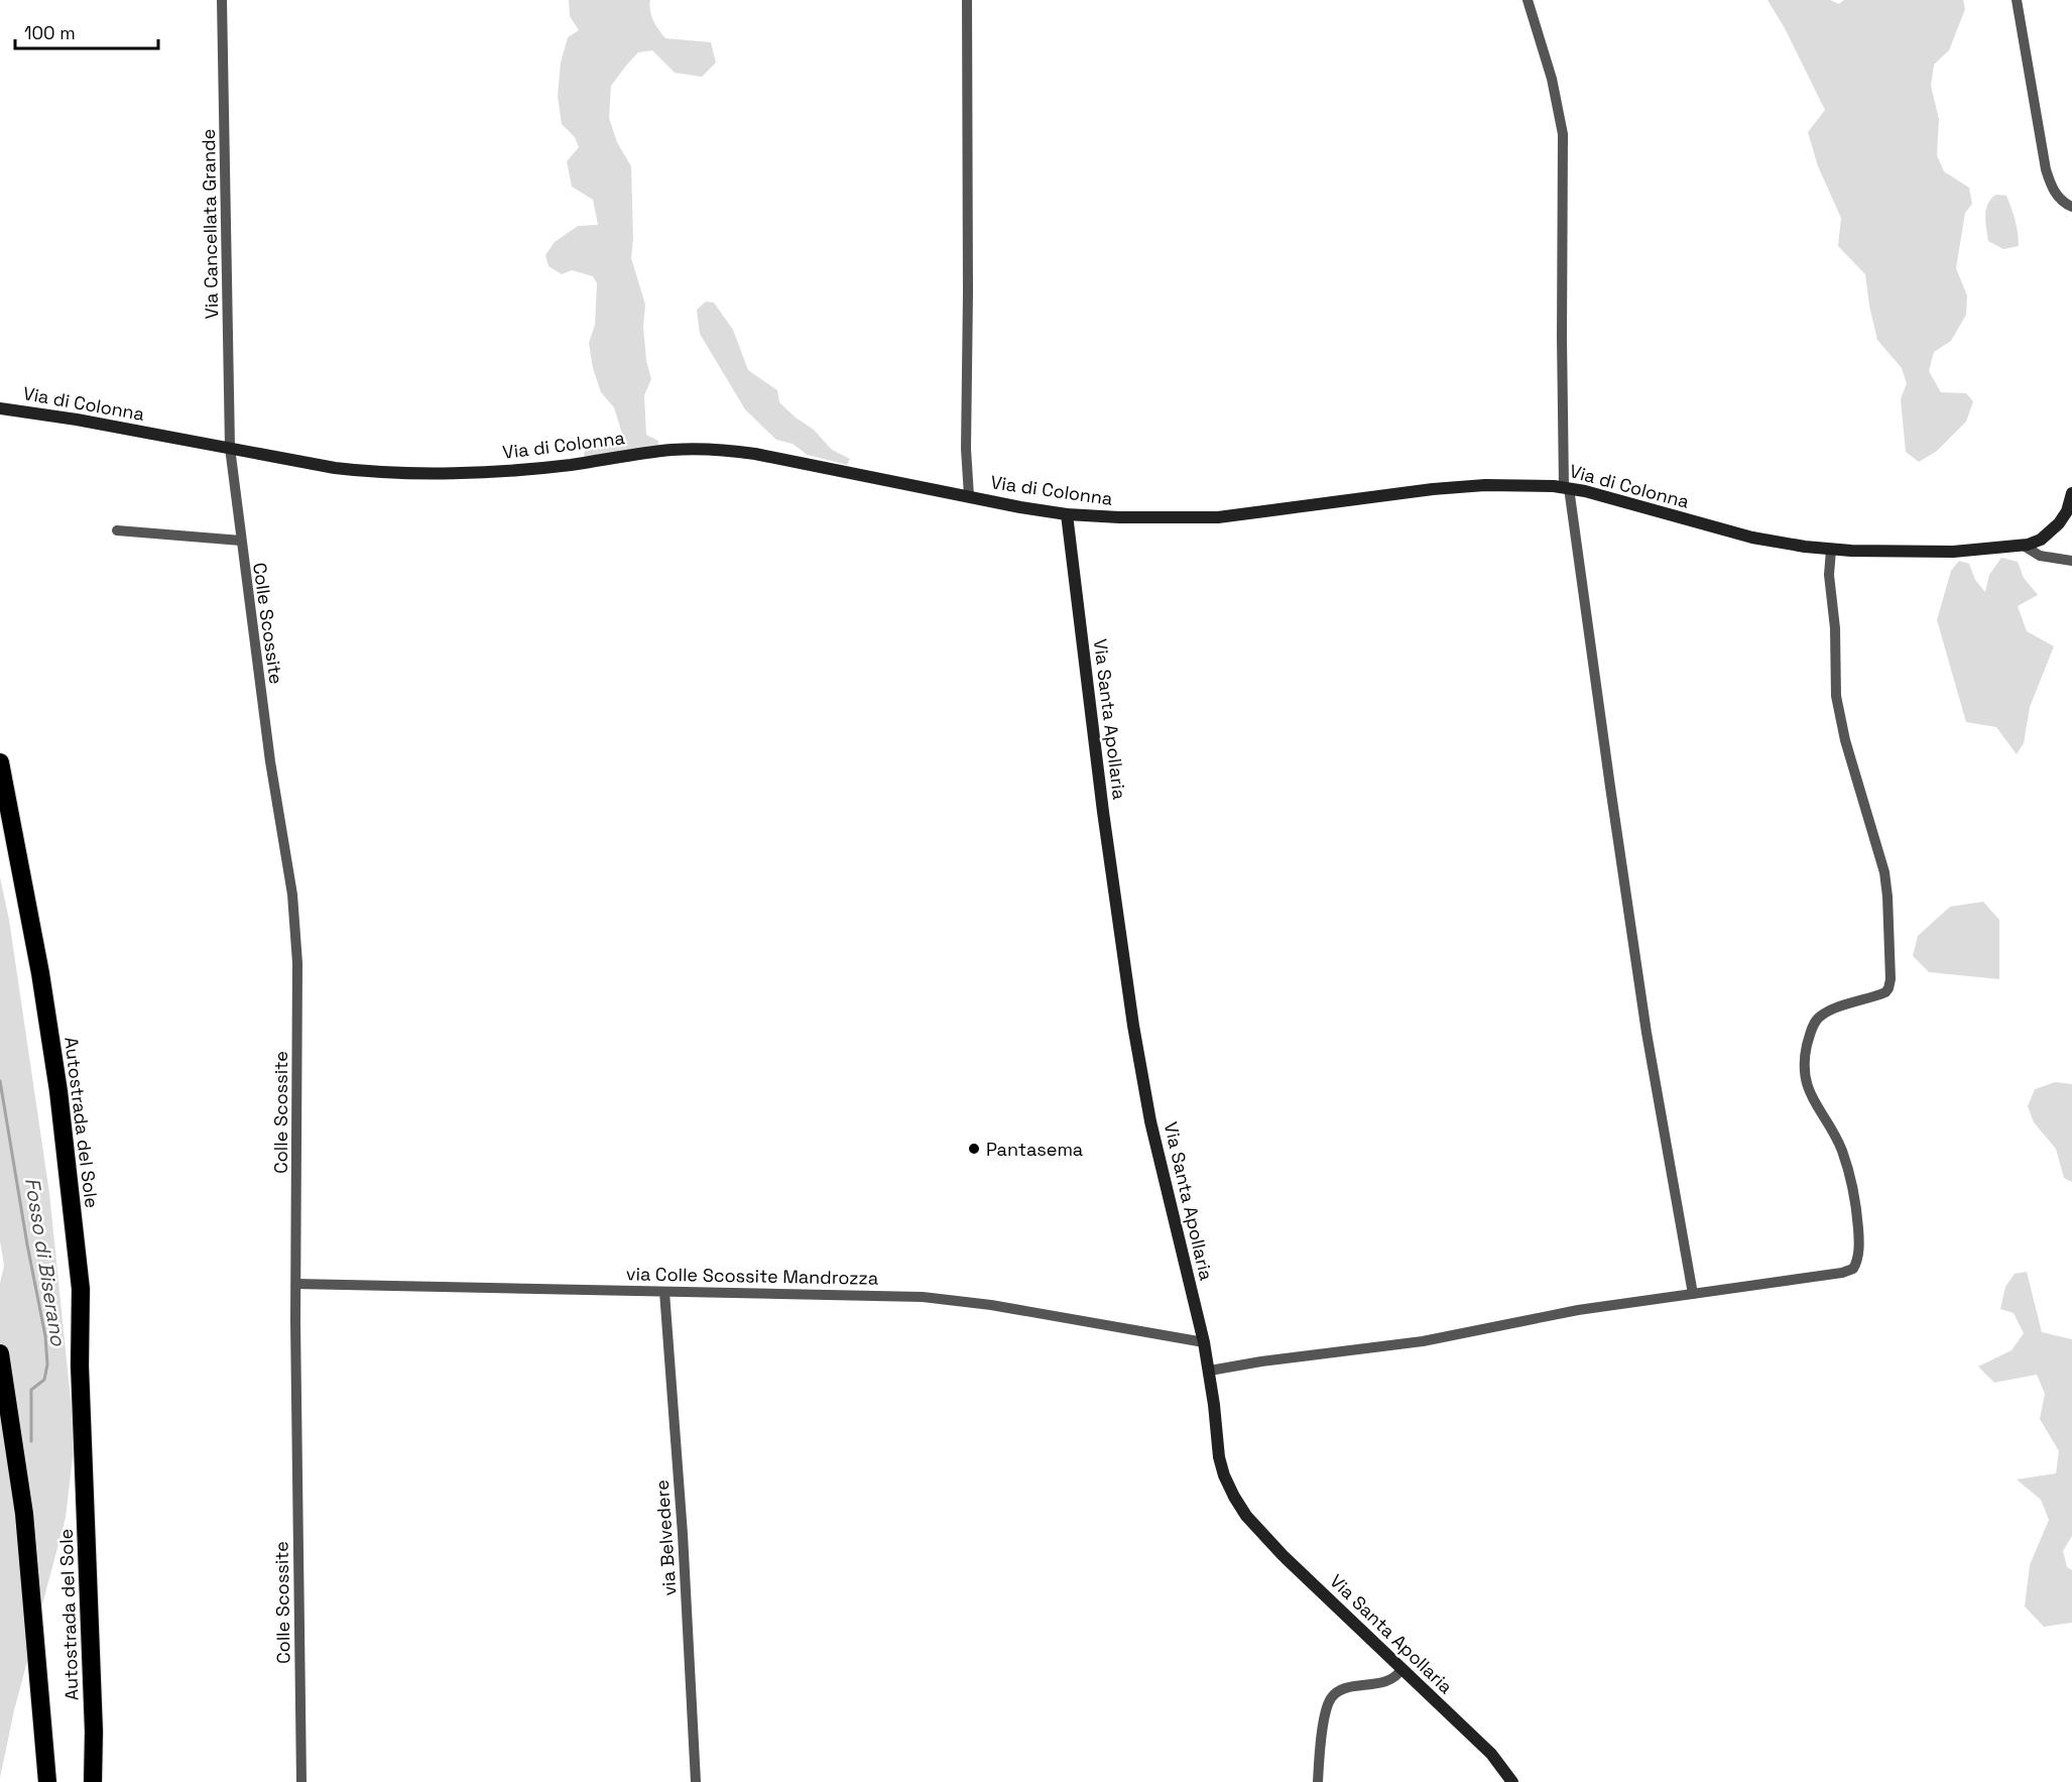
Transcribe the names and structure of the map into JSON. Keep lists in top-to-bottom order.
{
  "streets": {
    "highway": ["Autostrada del Sole"],
    "street": [
      "Via Cancellata Grande",
      "Via di Colonna",
      "Colle Scossite",
      "Via Santa Apollaria",
      "via Colle Scossite Mandrozza",
      "via Belvedere"
    ]
  },
  "crossings": [
    ["Via Cancellata Grande", "Via di Colonna"],
    ["Via Cancellata Grande", "Colle Scossite"],
    ["Via di Colonna", "Colle Scossite"],
    ["Via di Colonna", "Via Santa Apollaria"],
    ["Colle Scossite", "via Colle Scossite Mandrozza"],
    ["Via Santa Apollaria", "via Colle Scossite Mandrozza"],
    ["via Colle Scossite Mandrozza", "via Belvedere"]
  ],
  "water": ["Fosso di Biserano"],
  "places": ["Pantasema"],
  "scale_bar": "100 m"
}
